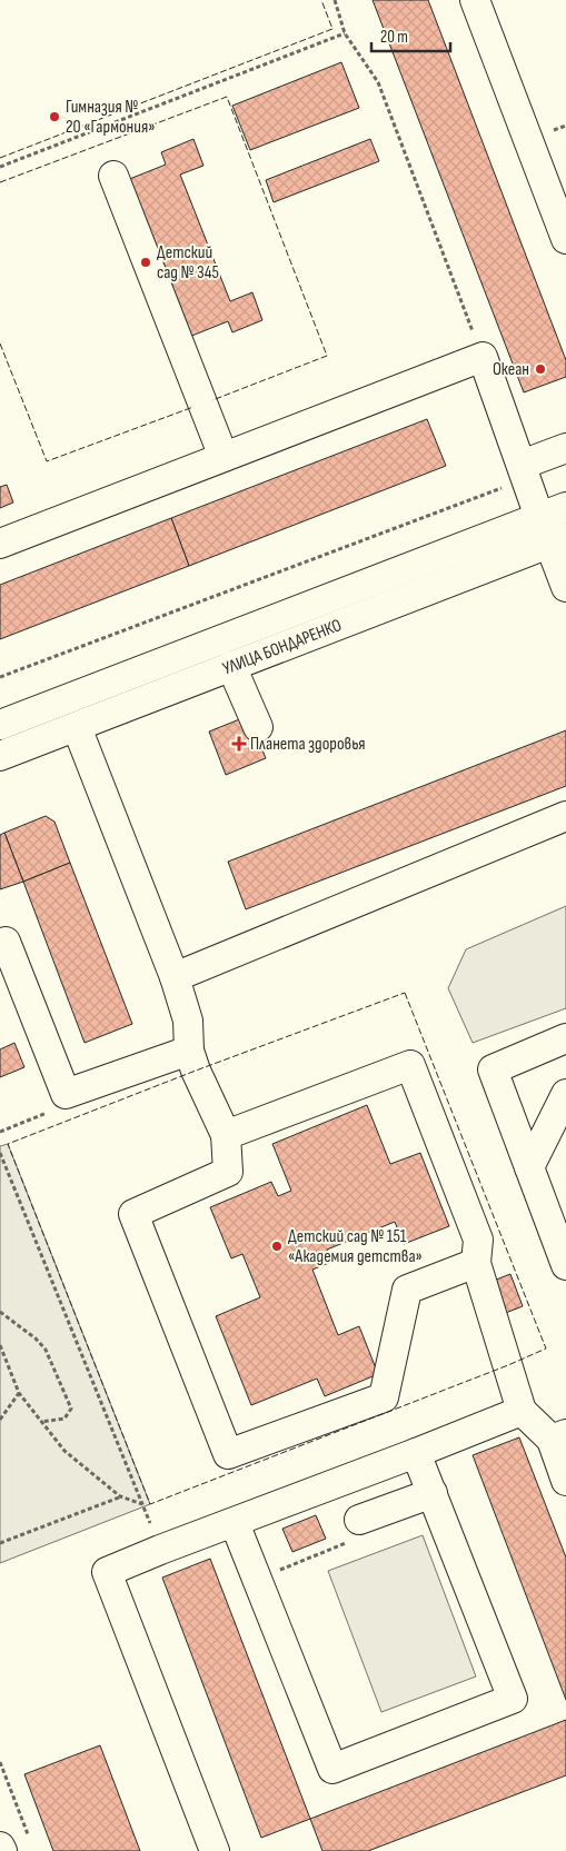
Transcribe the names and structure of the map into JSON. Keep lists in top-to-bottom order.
{
  "streets": {
    "street": ["УЛИЦА БОНДАРЕНКО"]
  },
  "places": {
    "other": [
      "Гимназия № 20 «Гармония»",
      "Детский сад № 345",
      "Океан",
      "Детский сад № 151 «Академия детства»"
    ],
    "health": ["Планета здоровья"]
  },
  "scale_bar": "20 m"
}
